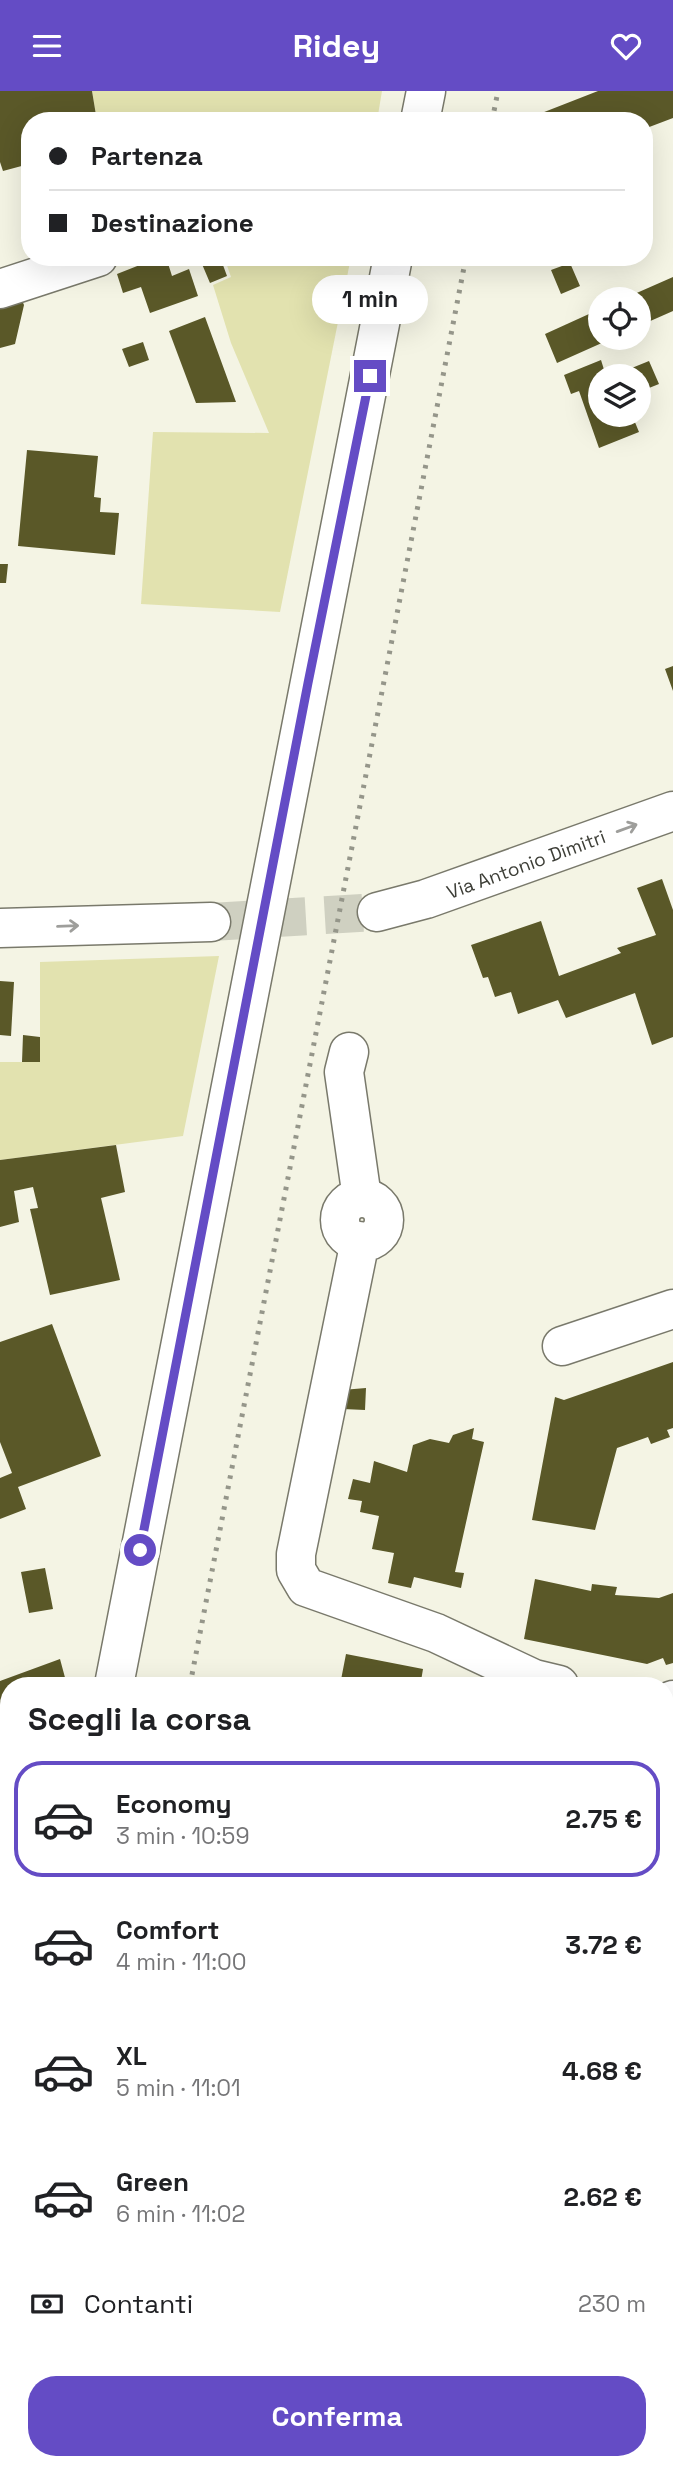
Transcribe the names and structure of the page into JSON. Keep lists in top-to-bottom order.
{
  "streets": {
    "main road": ["Via Antonio Dimitri"]
  },
  "one_way": ["Via Antonio Dimitri"],
  "page": {
    "header": "Ridey",
    "banner": ["Partenza", "Destinazione"],
    "bubble": "1 min",
    "heading": "Scegli la corsa",
    "list": [
      {
        "name": "Economy",
        "note": "3 min · 10:59",
        "value": "2.75 €"
      },
      {
        "name": "Comfort",
        "note": "4 min · 11:00",
        "value": "3.72 €"
      },
      {
        "name": "XL",
        "note": "5 min · 11:01",
        "value": "4.68 €"
      },
      {
        "name": "Green",
        "note": "6 min · 11:02",
        "value": "2.62 €"
      }
    ],
    "pay": ["Contanti", "230 m"],
    "buttons": "Conferma"
  }
}
